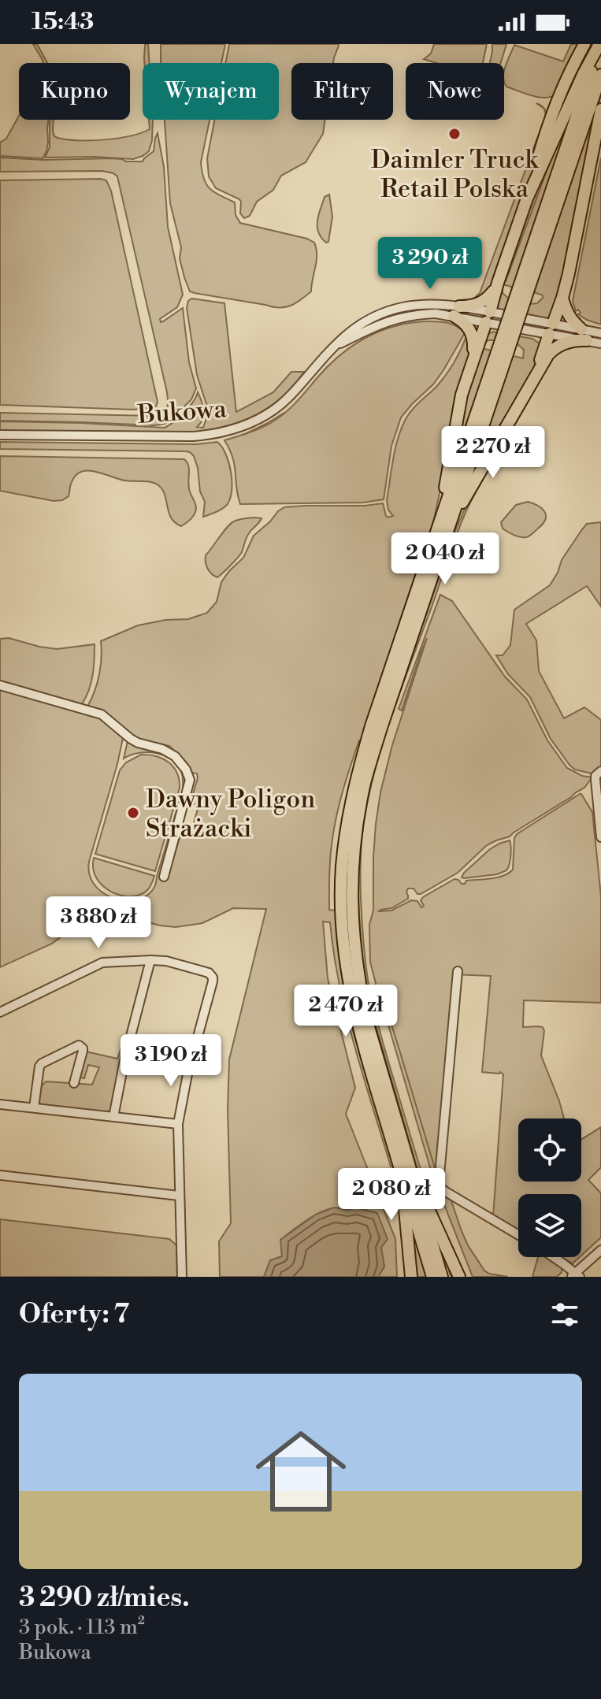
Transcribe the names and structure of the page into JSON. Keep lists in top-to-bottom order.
{
  "streets": {
    "street": ["Bukowa"]
  },
  "places": ["Daimler Truck Retail Polska", "Dawny Poligon Strażacki"],
  "page": {
    "status": "15:43",
    "chip": [
      "Kupno",
      "Wynajem",
      "Filtry",
      "Nowe"
    ],
    "price": [
      "3 290 zł",
      "2 270 zł",
      "2 040 zł",
      "3 880 zł",
      "2 470 zł",
      "3 190 zł",
      "2 080 zł"
    ],
    "heading": "Oferty: 7",
    "list": [
      {
        "name": "3 290 zł/mies.",
        "note": "3 pok. · 113 m² · Bukowa"
      }
    ]
  }
}
